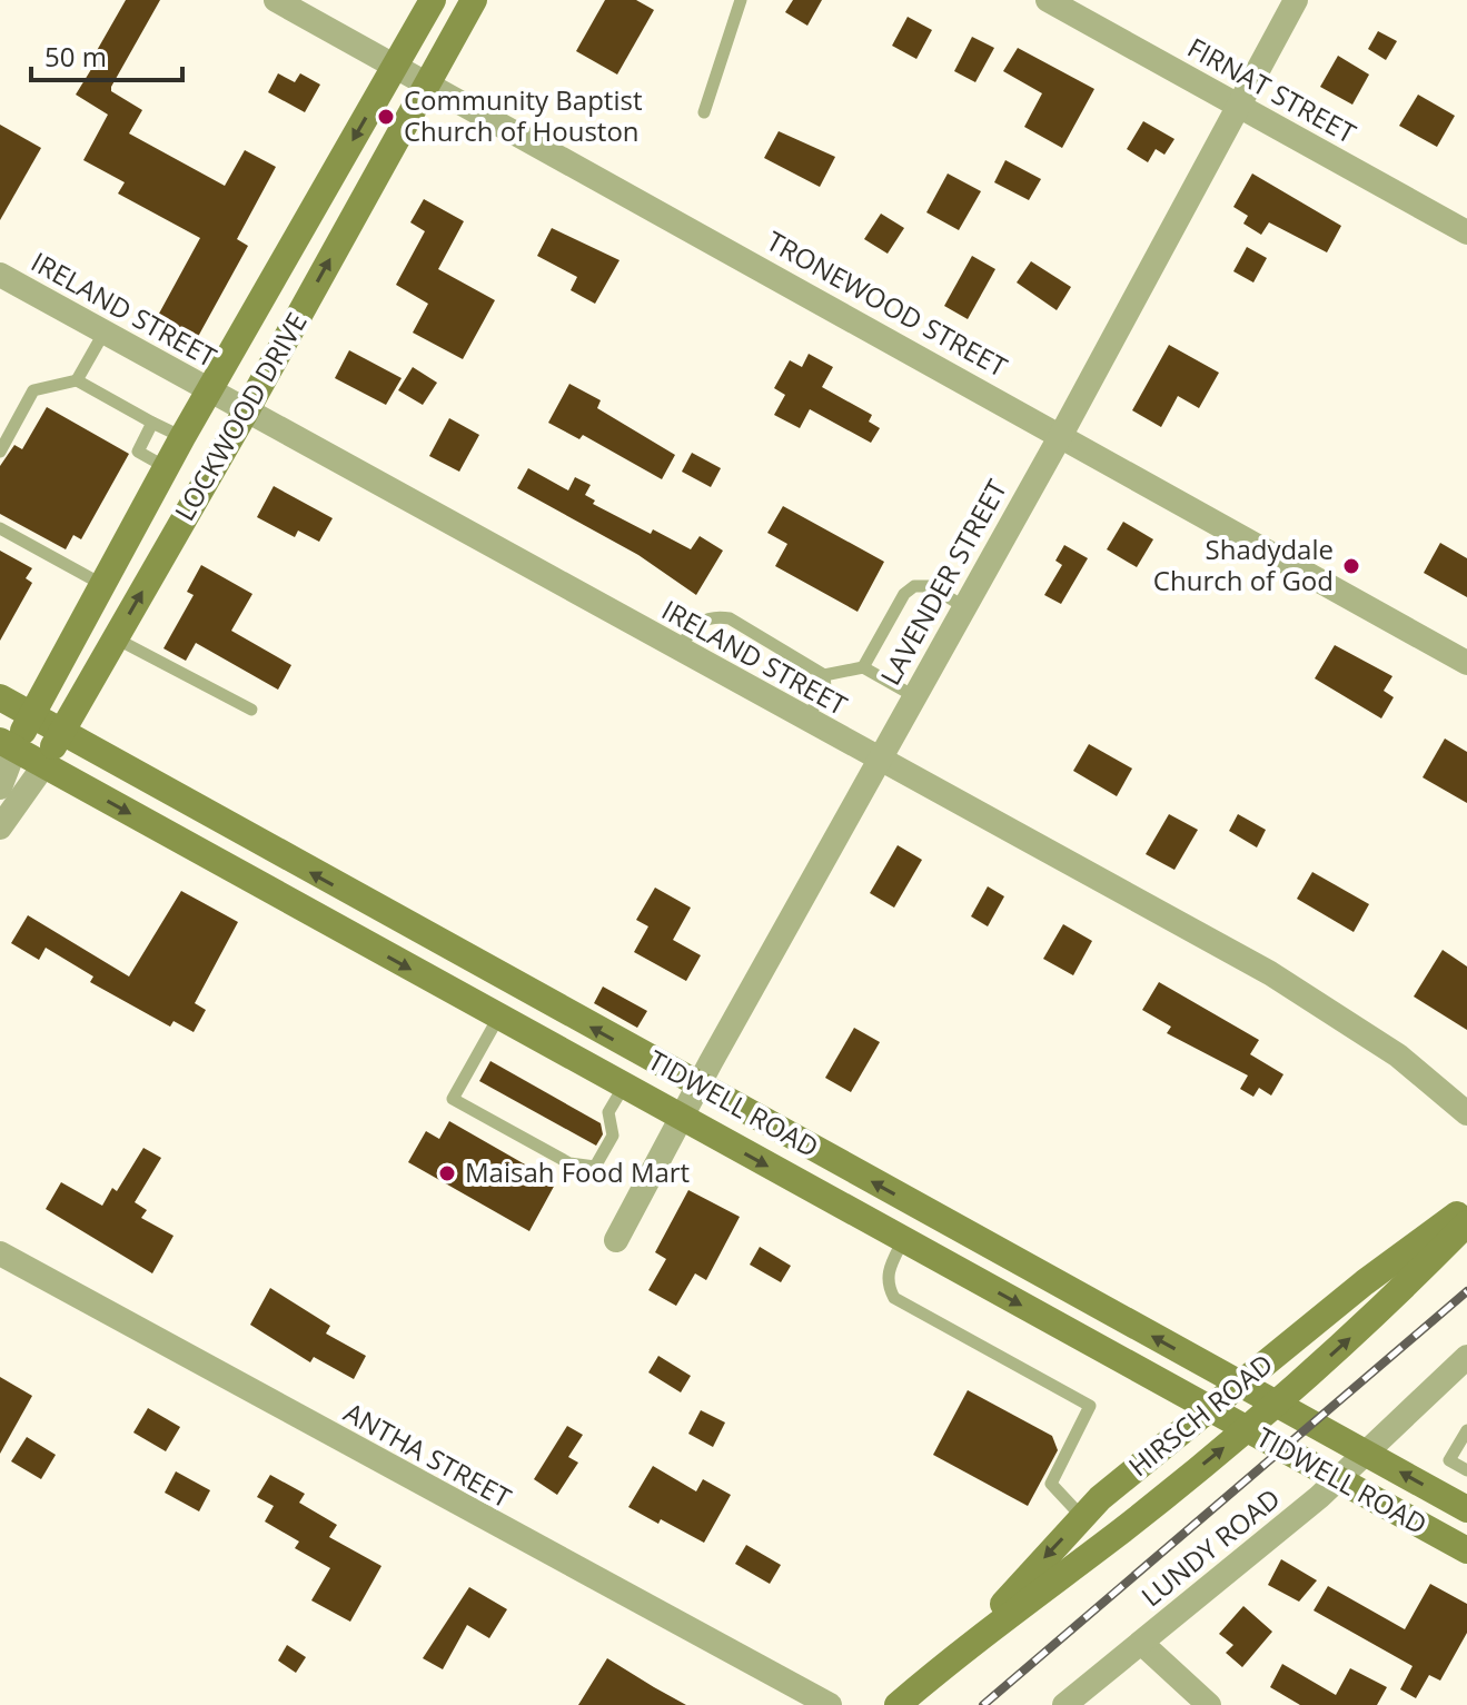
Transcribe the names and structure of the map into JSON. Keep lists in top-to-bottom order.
{
  "streets": {
    "main road": ["LOCKWOOD DRIVE", "TIDWELL ROAD", "HIRSCH ROAD"],
    "street": [
      "FIRNAT STREET",
      "TRONEWOOD STREET",
      "IRELAND STREET",
      "LAVENDER STREET",
      "ANTHA STREET",
      "LUNDY ROAD"
    ]
  },
  "crossings": [
    ["FIRNAT STREET", "LAVENDER STREET"],
    ["TRONEWOOD STREET", "LOCKWOOD DRIVE"],
    ["TRONEWOOD STREET", "LAVENDER STREET"],
    ["IRELAND STREET", "LOCKWOOD DRIVE"],
    ["IRELAND STREET", "LAVENDER STREET"],
    ["LOCKWOOD DRIVE", "TIDWELL ROAD"],
    ["LAVENDER STREET", "TIDWELL ROAD"],
    ["TIDWELL ROAD", "HIRSCH ROAD"],
    ["TIDWELL ROAD", "LUNDY ROAD"]
  ],
  "places": ["Community Baptist Church of Houston", "Shadydale Church of God", "Maisah Food Mart"],
  "scale_bar": "50 m"
}
